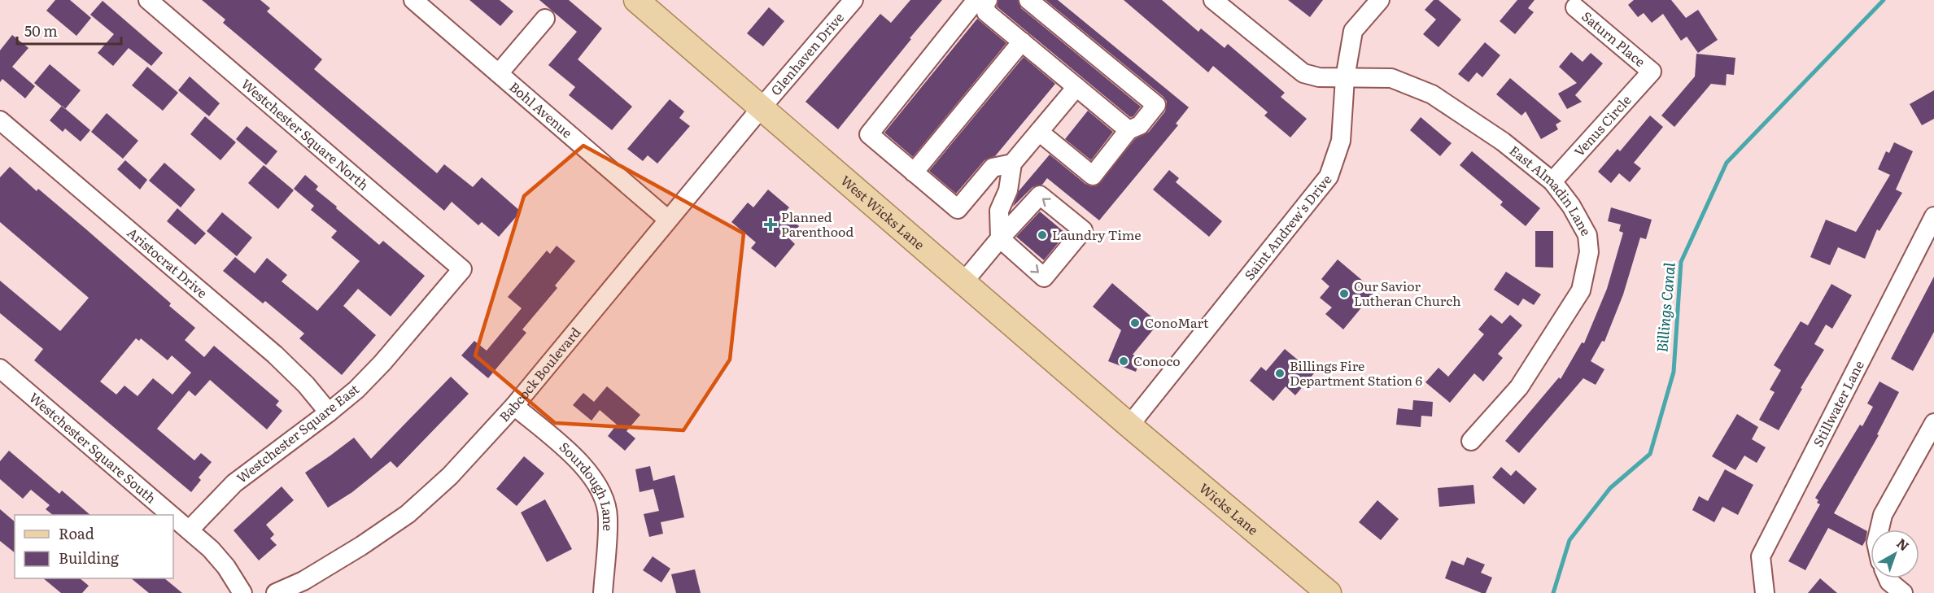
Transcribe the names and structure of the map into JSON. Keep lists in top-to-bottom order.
{
  "streets": {
    "main road": ["West Wicks Lane", "Wicks Lane"],
    "street": [
      "Saturn Place",
      "Glenhaven Drive",
      "Bohl Avenue",
      "Venus Circle",
      "Westchester Square North",
      "East Almadin Lane",
      "Saint Andrew's Drive",
      "Aristocrat Drive",
      "Babcock Boulevard",
      "Stillwater Lane",
      "Westchester Square East",
      "Westchester Square South",
      "Sourdough Lane"
    ]
  },
  "crossings": [
    ["Saturn Place", "Venus Circle"],
    ["Glenhaven Drive", "West Wicks Lane"],
    ["Glenhaven Drive", "Babcock Boulevard"],
    ["Bohl Avenue", "Babcock Boulevard"],
    ["Venus Circle", "East Almadin Lane"],
    ["Westchester Square North", "Westchester Square East"],
    ["East Almadin Lane", "Saint Andrew's Drive"],
    ["West Wicks Lane", "Saint Andrew's Drive"],
    ["West Wicks Lane", "Babcock Boulevard"],
    ["West Wicks Lane", "Wicks Lane"],
    ["Saint Andrew's Drive", "Wicks Lane"],
    ["Aristocrat Drive", "Westchester Square East"],
    ["Babcock Boulevard", "Sourdough Lane"],
    ["Westchester Square East", "Westchester Square South"]
  ],
  "water": ["Billings Canal"],
  "places": {
    "health": ["Planned Parenthood"],
    "other": [
      "Laundry Time",
      "Our Savior Lutheran Church",
      "ConoMart",
      "Conoco",
      "Billings Fire Department Station 6"
    ]
  },
  "legend": ["Road", "Building"],
  "scale_bar": "50 m",
  "north": "top right"
}
